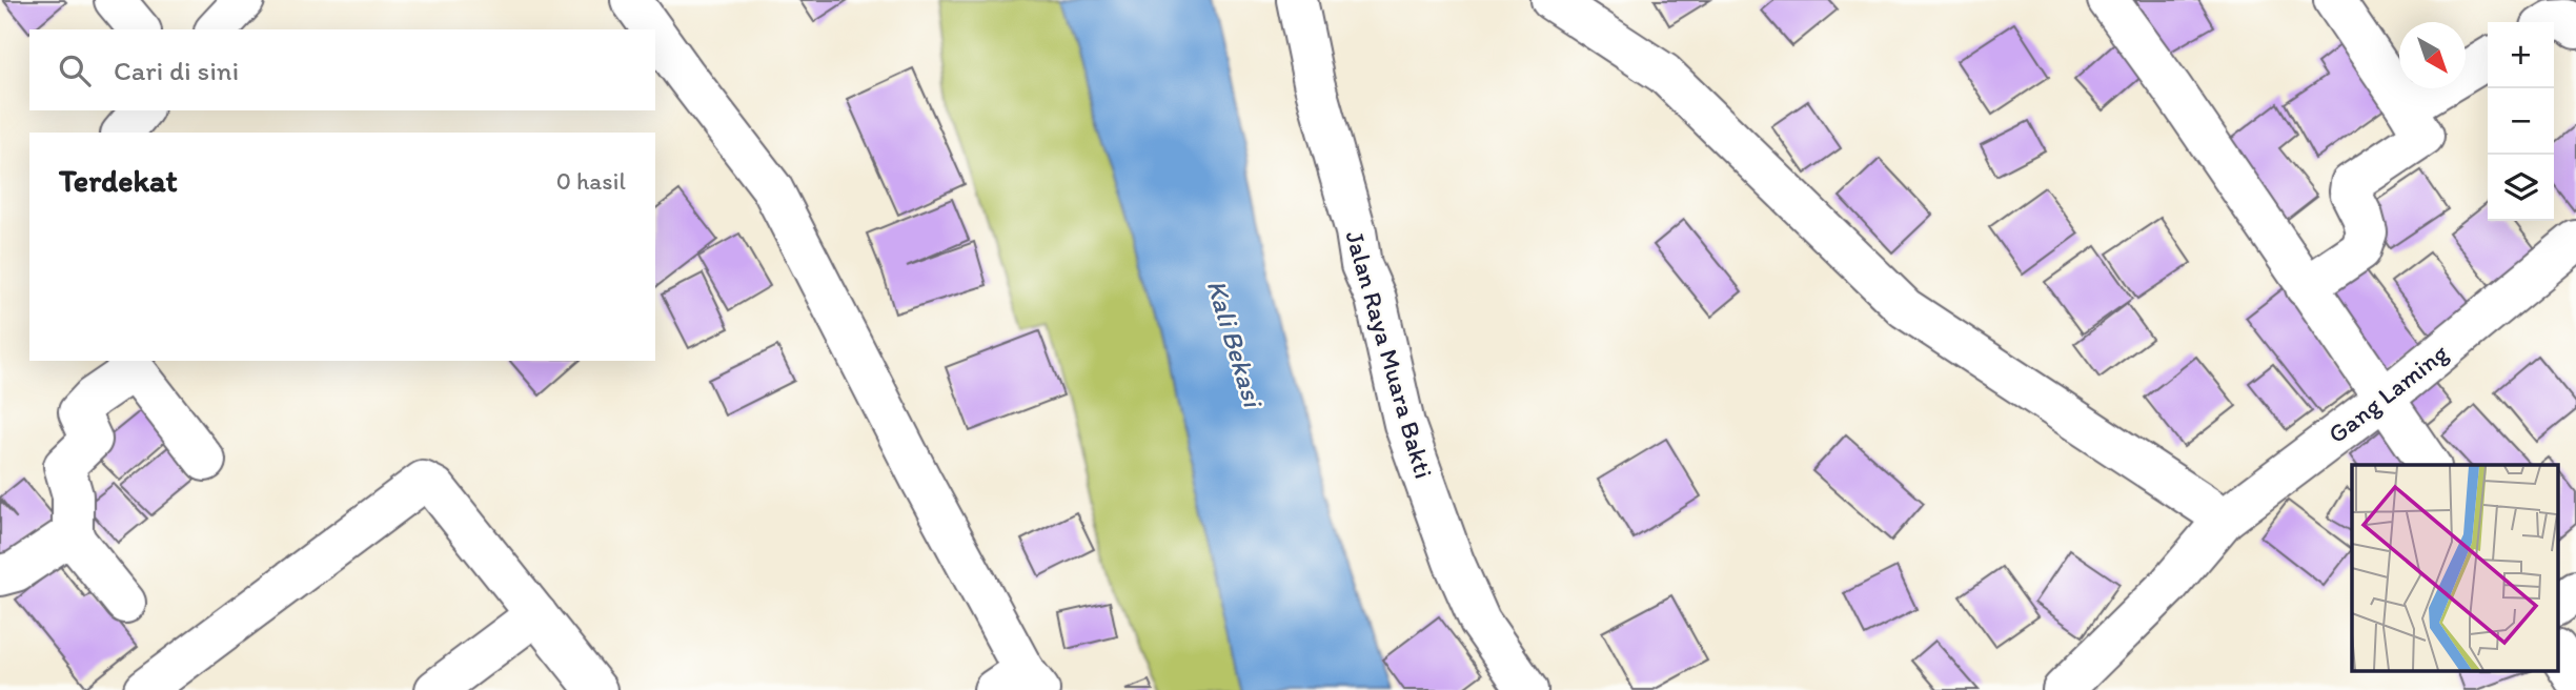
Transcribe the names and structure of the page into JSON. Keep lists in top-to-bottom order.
{
  "streets": {
    "street": ["Jalan Raya Muara Bakti", "Gang Laming"]
  },
  "water": ["Kali Bekasi"],
  "north": "bottom right",
  "page": {
    "map_buttons": ["+", "−"],
    "search": "Cari di sini",
    "heading": ["Terdekat", "0 hasil"]
  }
}
